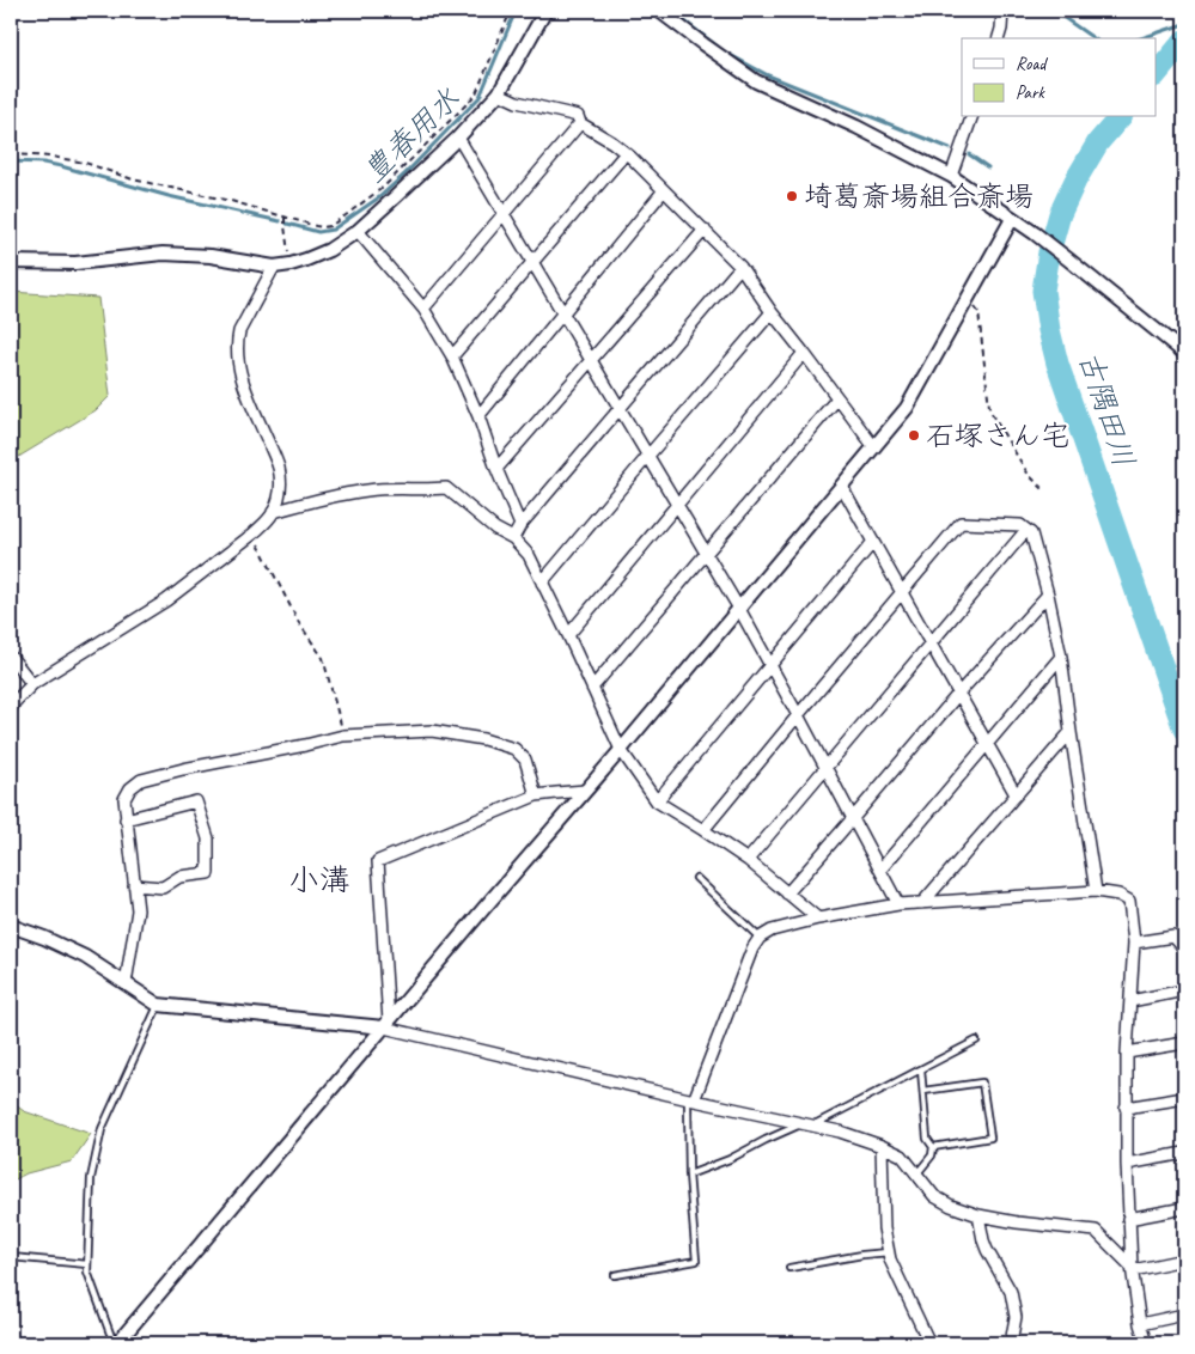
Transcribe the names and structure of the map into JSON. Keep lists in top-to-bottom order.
{
  "districts": ["小溝"],
  "water": ["豊春用水", "古隅田川"],
  "places": ["埼葛斎場組合斎場", "石塚さん宅"],
  "legend": ["Road", "Park"]
}
